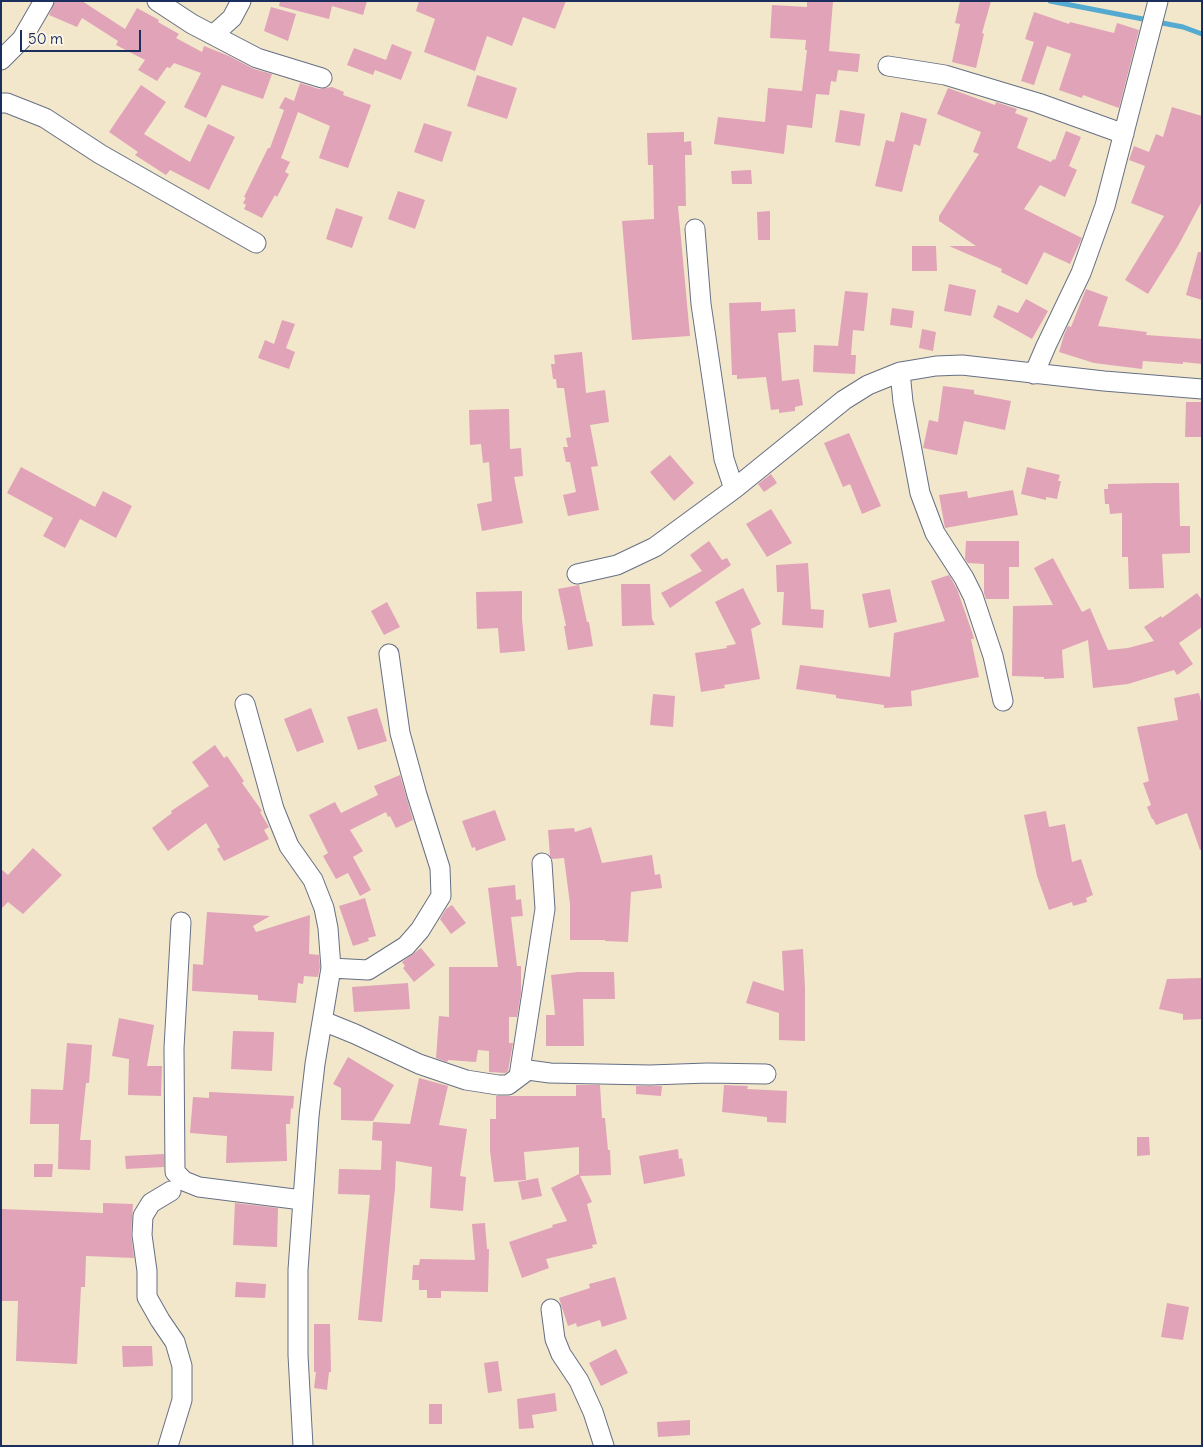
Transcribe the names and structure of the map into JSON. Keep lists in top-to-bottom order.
{
  "scale_bar": "50 m"
}
